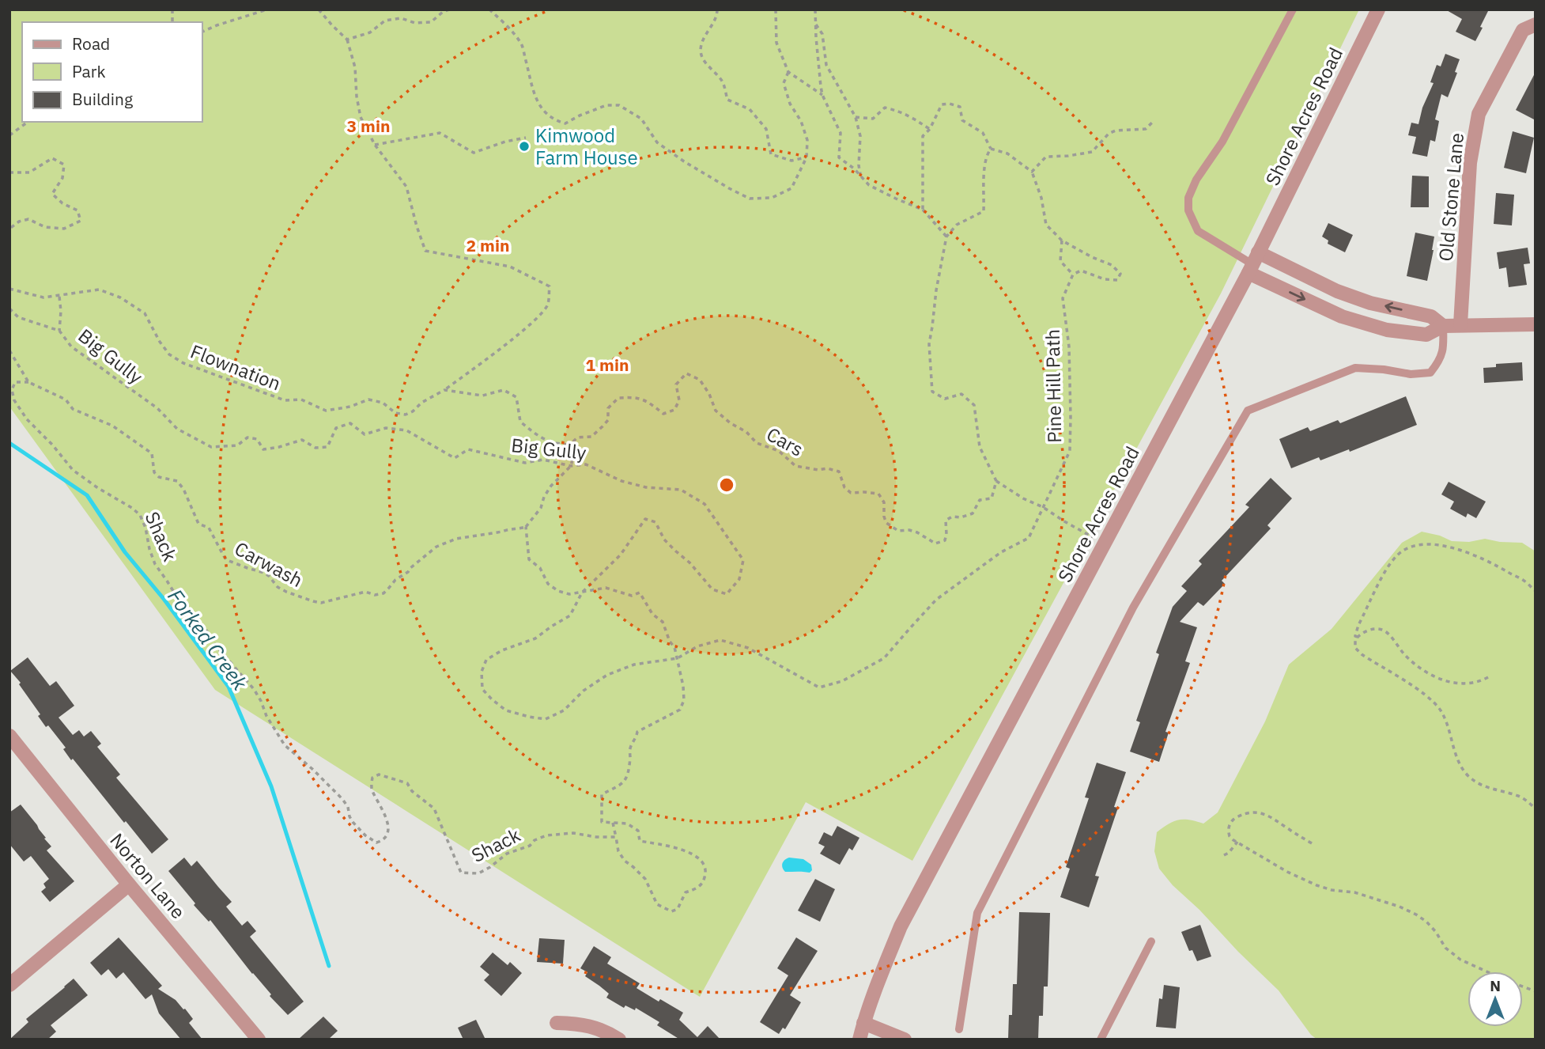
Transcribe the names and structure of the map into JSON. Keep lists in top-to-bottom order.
{
  "streets": {
    "street": ["Shore Acres Road", "Old Stone Lane", "Norton Lane"],
    "path": [
      "Big Gully",
      "Flownation",
      "Pine Hill Path",
      "Cars",
      "Shack",
      "Carwash"
    ]
  },
  "crossings": [
    ["Big Gully", "Pine Hill Path"],
    ["Shack", "Carwash"]
  ],
  "water": ["Forked Creek"],
  "places": ["Kimwood Farm House"],
  "legend": ["Road", "Park", "Building"],
  "north": "top",
  "rings": ["3 min", "2 min", "1 min"]
}
